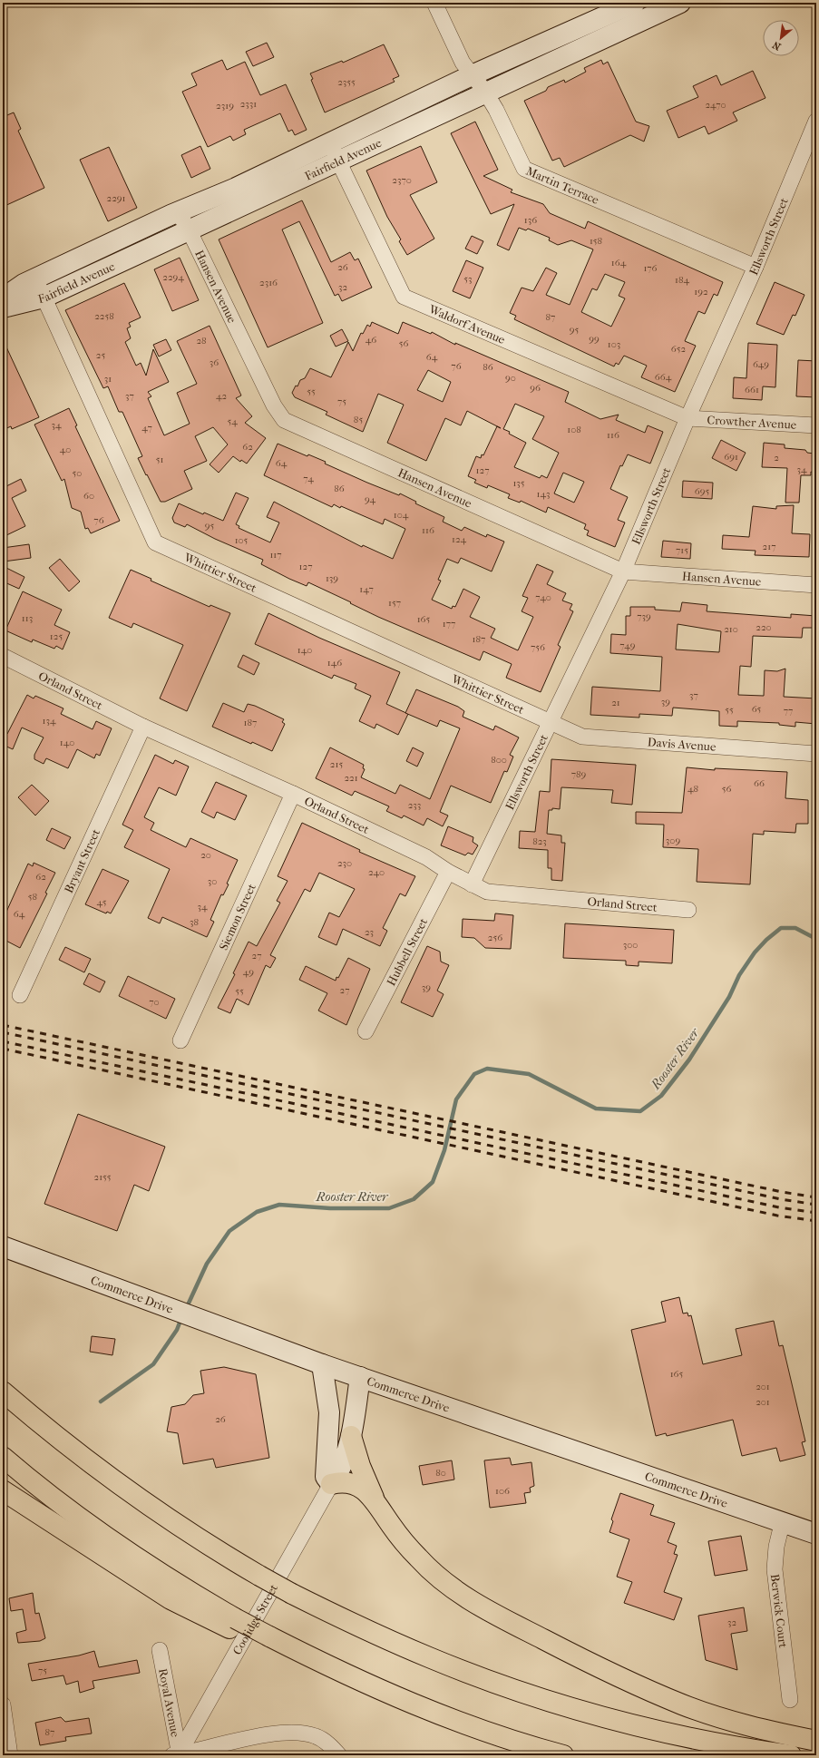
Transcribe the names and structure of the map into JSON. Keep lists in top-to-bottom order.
{
  "streets": {
    "main road": ["Fairfield Avenue", "Commerce Drive", "Coolidge Street"],
    "street": [
      "Martin Terrace",
      "Ellsworth Street",
      "Hansen Avenue",
      "Waldorf Avenue",
      "Crowther Avenue",
      "Whittier Street",
      "Orland Street",
      "Davis Avenue",
      "Bryant Street",
      "Siemon Street",
      "Hubbell Street",
      "Berwick Court",
      "Royal Avenue"
    ]
  },
  "crossings": [
    ["Fairfield Avenue", "Martin Terrace"],
    ["Fairfield Avenue", "Hansen Avenue"],
    ["Fairfield Avenue", "Waldorf Avenue"],
    ["Fairfield Avenue", "Whittier Street"],
    ["Martin Terrace", "Ellsworth Street"],
    ["Ellsworth Street", "Hansen Avenue"],
    ["Ellsworth Street", "Waldorf Avenue"],
    ["Ellsworth Street", "Crowther Avenue"],
    ["Ellsworth Street", "Whittier Street"],
    ["Ellsworth Street", "Orland Street"],
    ["Ellsworth Street", "Davis Avenue"],
    ["Waldorf Avenue", "Crowther Avenue"],
    ["Whittier Street", "Davis Avenue"],
    ["Orland Street", "Bryant Street"],
    ["Orland Street", "Siemon Street"],
    ["Orland Street", "Hubbell Street"],
    ["Commerce Drive", "Berwick Court"],
    ["Commerce Drive", "Coolidge Street"],
    ["Coolidge Street", "Royal Avenue"]
  ],
  "water": ["Rooster River"],
  "house_numbers": [
    "2355",
    "2331",
    "2470",
    "2319",
    "2370",
    "2291",
    "136",
    "158",
    "164",
    "26",
    "176",
    "2294",
    "53",
    "184",
    "2316",
    "32",
    "192",
    "2258",
    "87",
    "95",
    "99",
    "46",
    "28",
    "56",
    "103",
    "652",
    "25",
    "64",
    "36",
    "649",
    "76",
    "86",
    "664",
    "90",
    "31",
    "96",
    "661",
    "55",
    "37",
    "42",
    "75",
    "85",
    "54",
    "34",
    "47",
    "108",
    "116",
    "62",
    "40",
    "691",
    "2",
    "51",
    "64",
    "34",
    "127",
    "50",
    "74",
    "135",
    "86",
    "695",
    "143",
    "60",
    "94",
    "104",
    "76",
    "95",
    "116",
    "124",
    "105",
    "217",
    "715",
    "117",
    "127",
    "139",
    "147",
    "740",
    "157",
    "739",
    "113",
    "165",
    "177",
    "220",
    "210",
    "125",
    "187",
    "749",
    "756",
    "140",
    "146",
    "37",
    "39",
    "21",
    "65",
    "55",
    "77",
    "134",
    "187",
    "140",
    "800",
    "215",
    "789",
    "221",
    "66",
    "48",
    "56",
    "233",
    "309",
    "823",
    "20",
    "230",
    "240",
    "62",
    "30",
    "58",
    "45",
    "34",
    "64",
    "38",
    "23",
    "256",
    "300",
    "27",
    "49",
    "39",
    "27",
    "55",
    "70",
    "2155",
    "165",
    "201",
    "201",
    "26",
    "80",
    "106",
    "32",
    "75",
    "87"
  ],
  "north": "bottom left"
}
